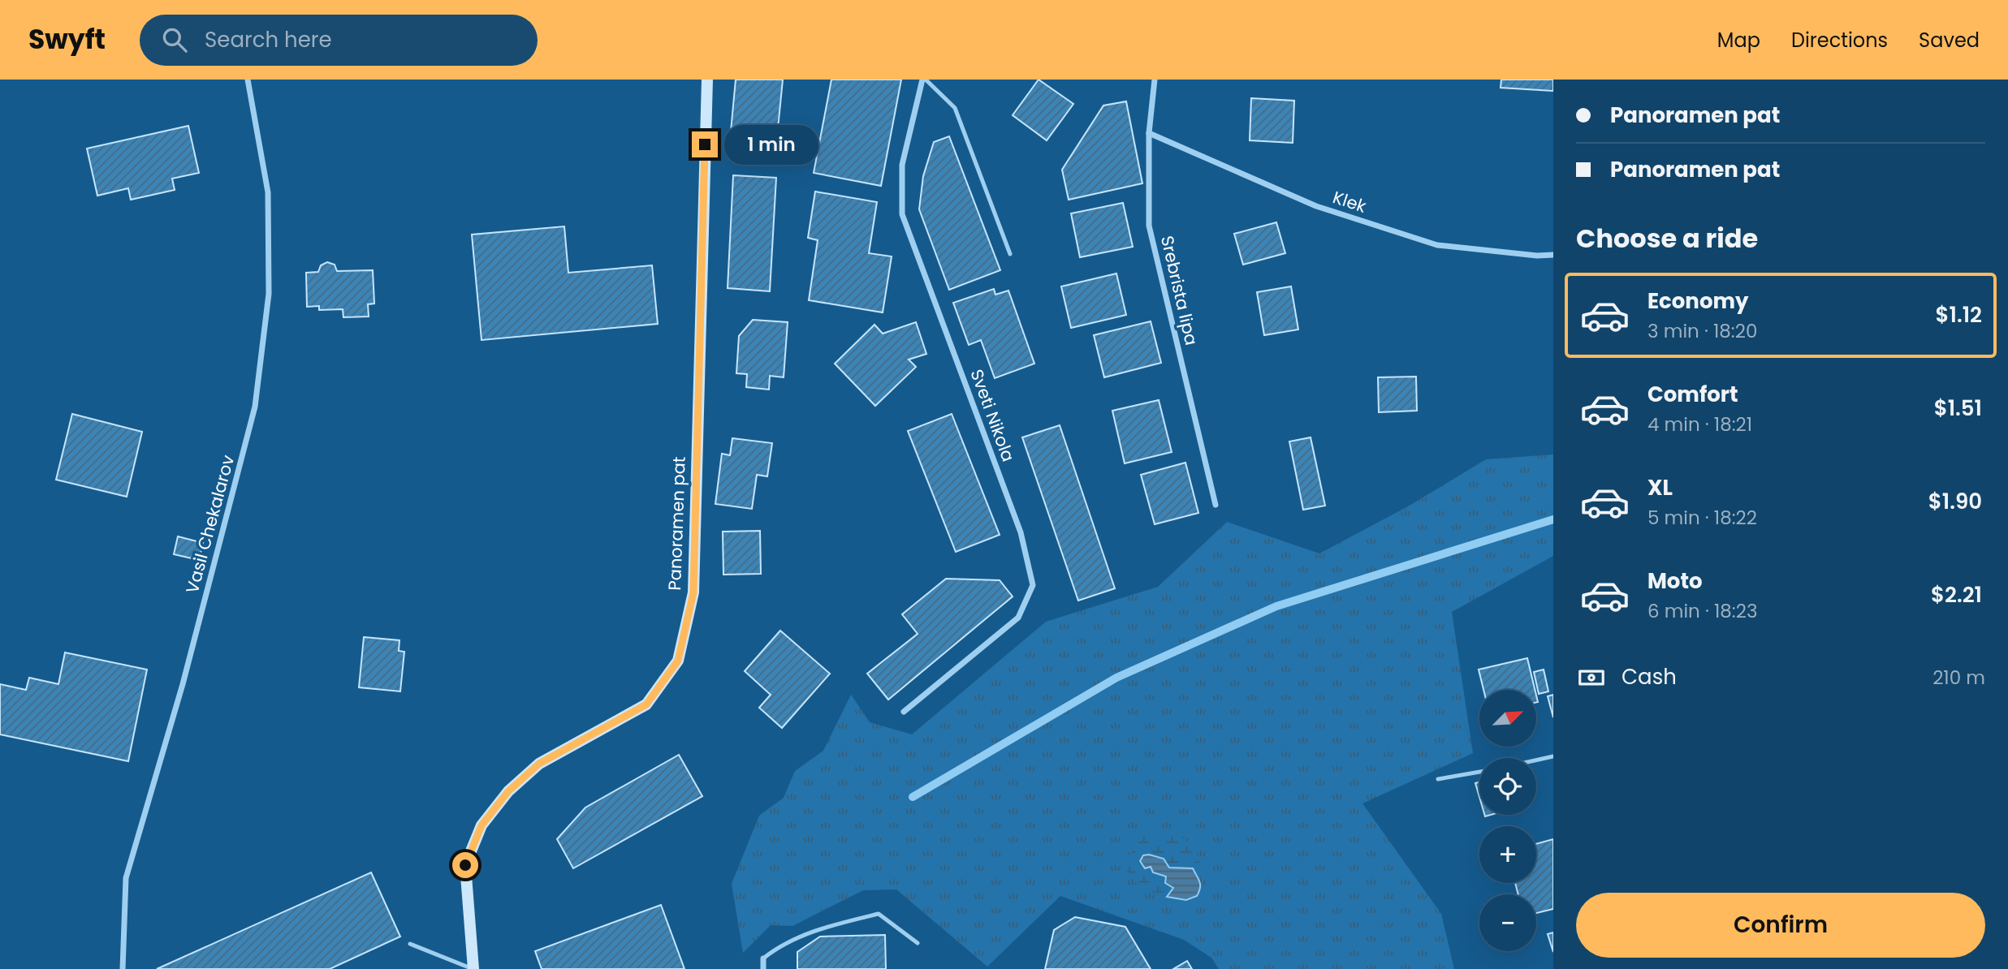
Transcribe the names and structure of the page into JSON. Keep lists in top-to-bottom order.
{
  "streets": {
    "main road": ["Panoramen pat"],
    "street": [
      "Klek",
      "Srebrista lipa",
      "Sveti Nikola",
      "Vasil Chekalarov"
    ]
  },
  "crossings": [
    ["Klek", "Srebrista lipa"]
  ],
  "north": "top right",
  "page": {
    "header": "Swyft",
    "search": "Search here",
    "nav": ["Map", "Directions", "Saved"],
    "banner": ["Panoramen pat", "Panoramen pat"],
    "bubble": "1 min",
    "heading": "Choose a ride",
    "list": [
      {
        "name": "Economy",
        "note": "3 min · 18:20",
        "value": "$1.12"
      },
      {
        "name": "Comfort",
        "note": "4 min · 18:21",
        "value": "$1.51"
      },
      {
        "name": "XL",
        "note": "5 min · 18:22",
        "value": "$1.90"
      },
      {
        "name": "Moto",
        "note": "6 min · 18:23",
        "value": "$2.21"
      }
    ],
    "pay": ["Cash", "210 m"],
    "map_buttons": ["+", "−"],
    "buttons": "Confirm"
  }
}
